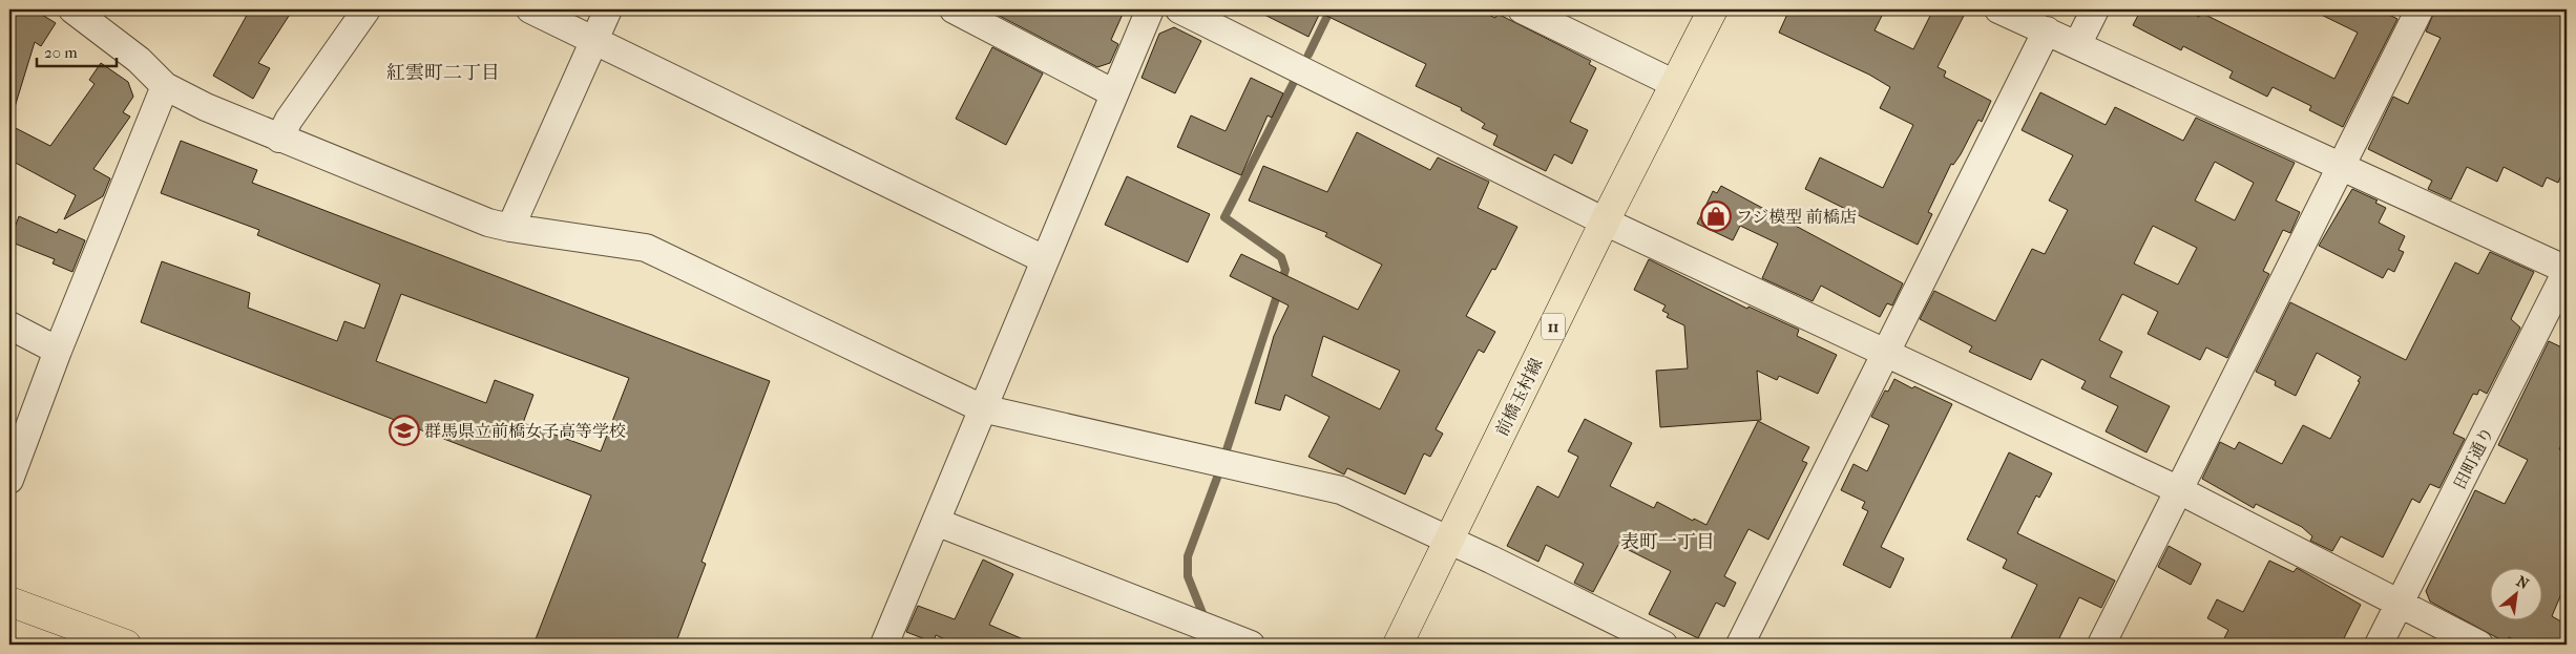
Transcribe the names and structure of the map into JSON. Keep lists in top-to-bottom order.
{
  "streets": {
    "main road": ["11", "前橋玉村線"],
    "street": ["田町通り"]
  },
  "districts": ["紅雲町二丁目", "表町一丁目"],
  "places": {
    "shop": ["フジ模型 前橋店"],
    "school or university": ["群馬県立前橋女子高等学校"]
  },
  "scale_bar": "20 m",
  "north": "top right"
}
